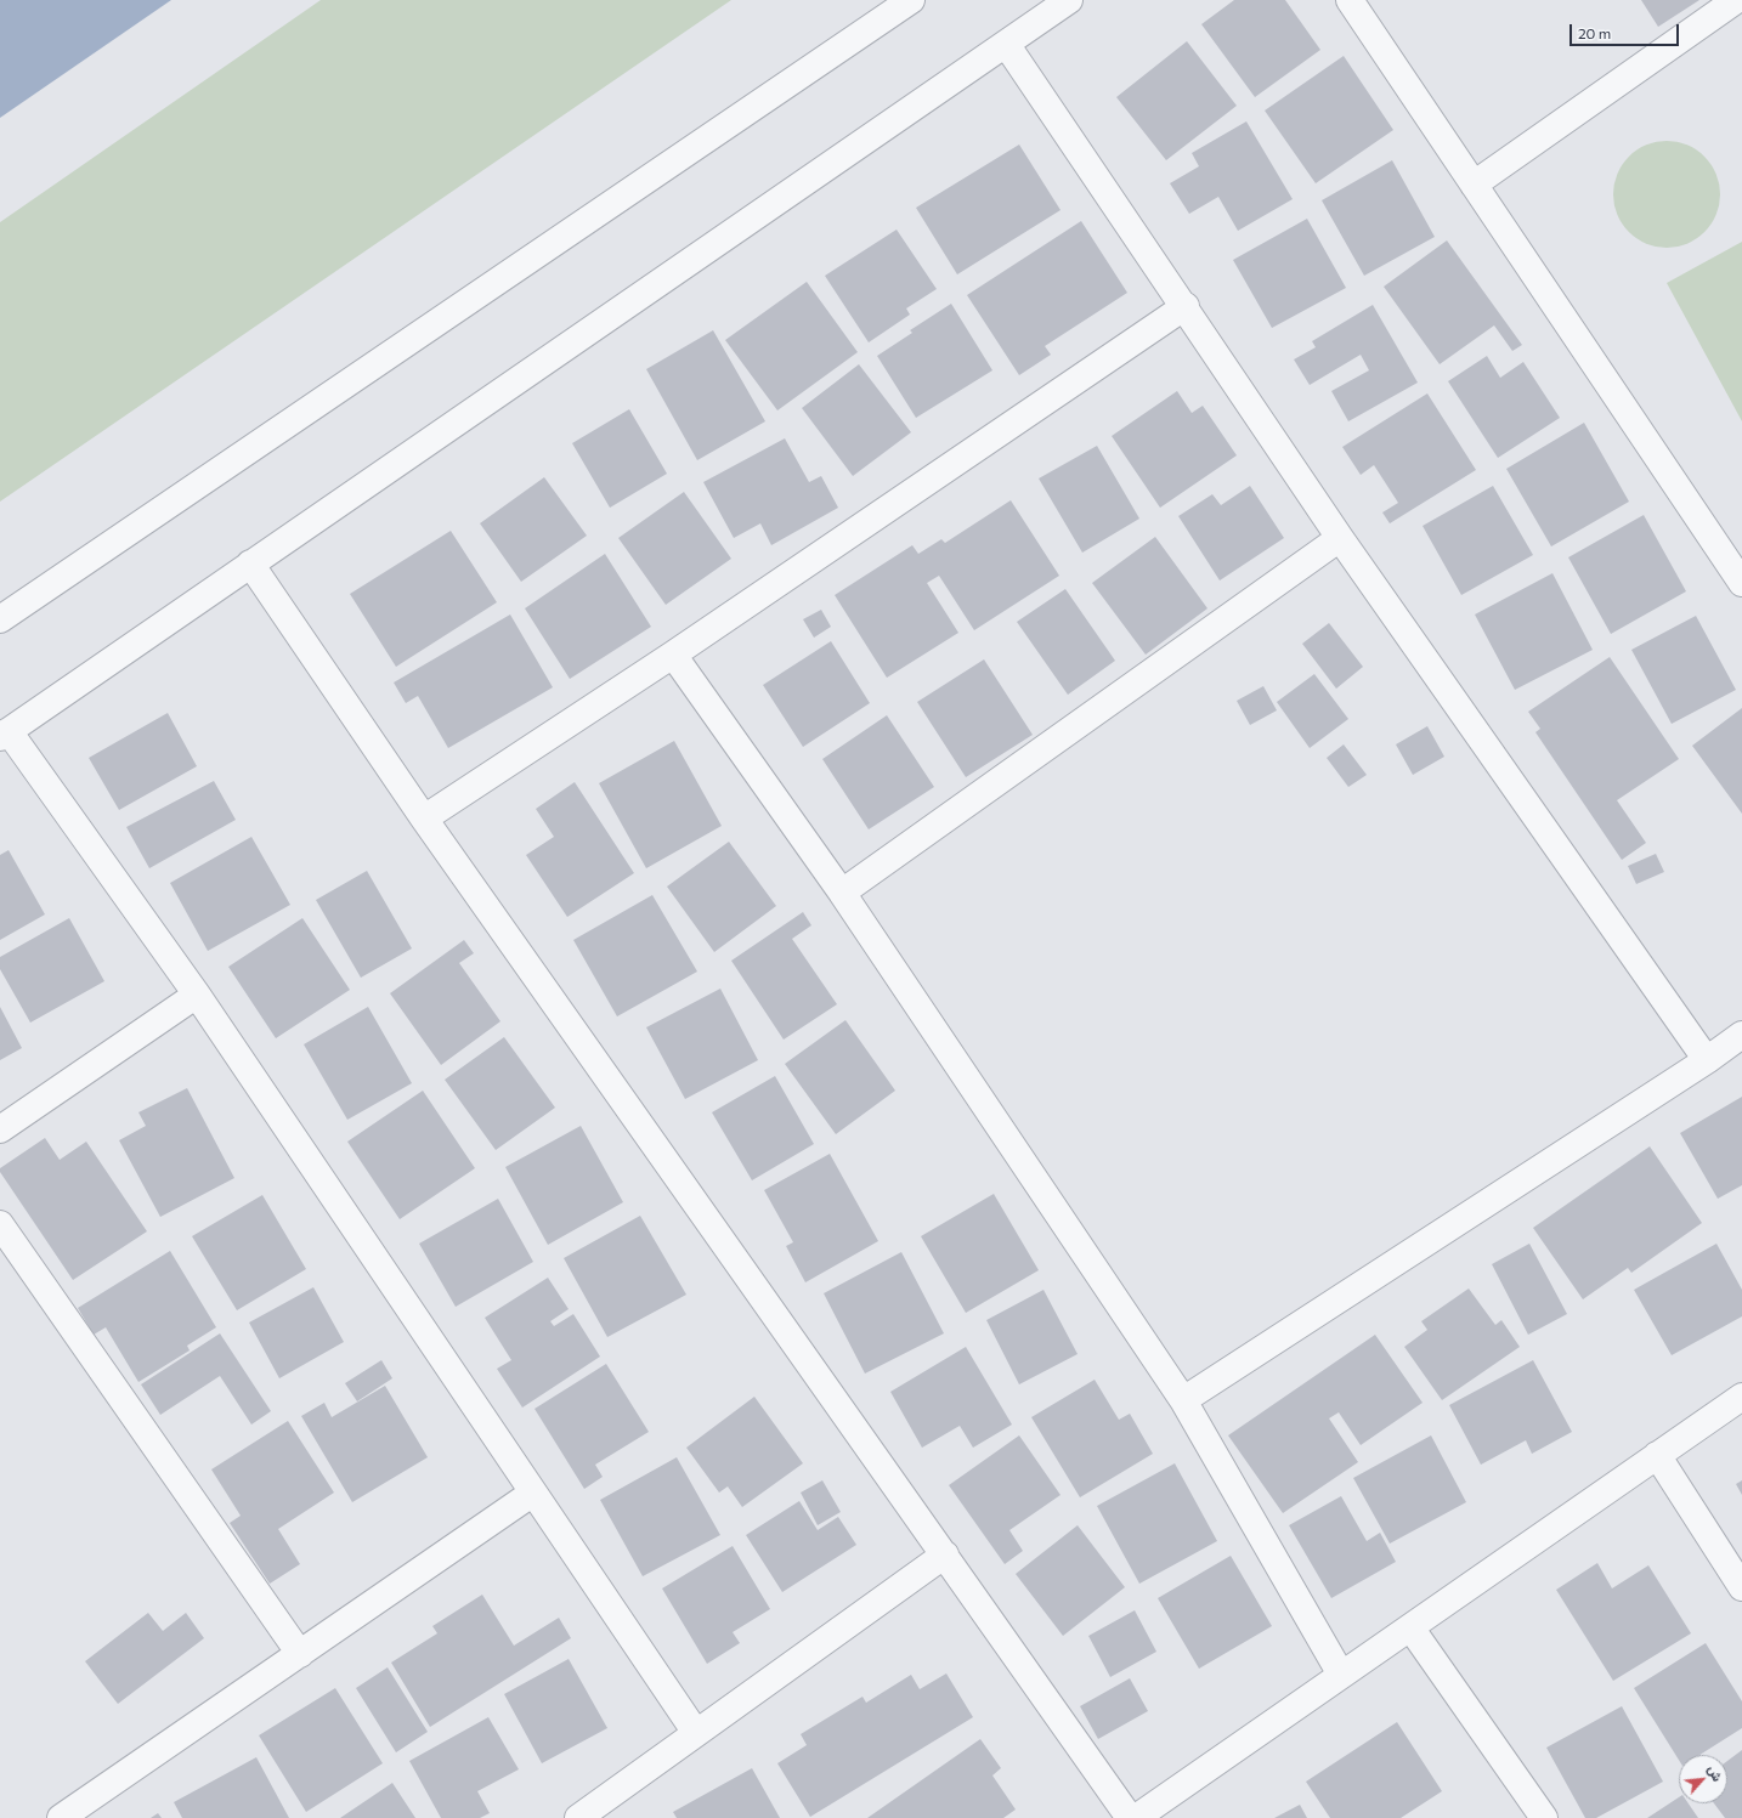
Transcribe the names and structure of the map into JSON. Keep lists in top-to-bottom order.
{
  "scale_bar": "20 m",
  "north": "top right"
}
